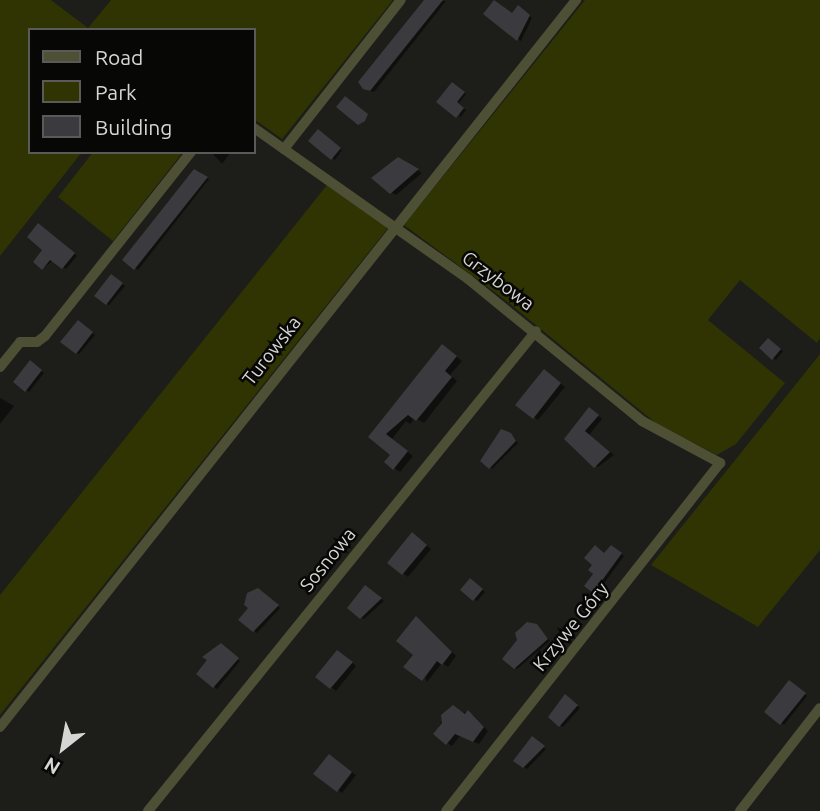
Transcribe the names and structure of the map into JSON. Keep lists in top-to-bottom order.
{
  "streets": {
    "street": [
      "Grzybowa",
      "Turowska",
      "Sosnowa",
      "Krzywe Góry"
    ]
  },
  "crossings": [
    ["Grzybowa", "Turowska"],
    ["Grzybowa", "Sosnowa"],
    ["Grzybowa", "Krzywe Góry"]
  ],
  "legend": ["Road", "Park", "Building"],
  "north": "bottom left"
}
